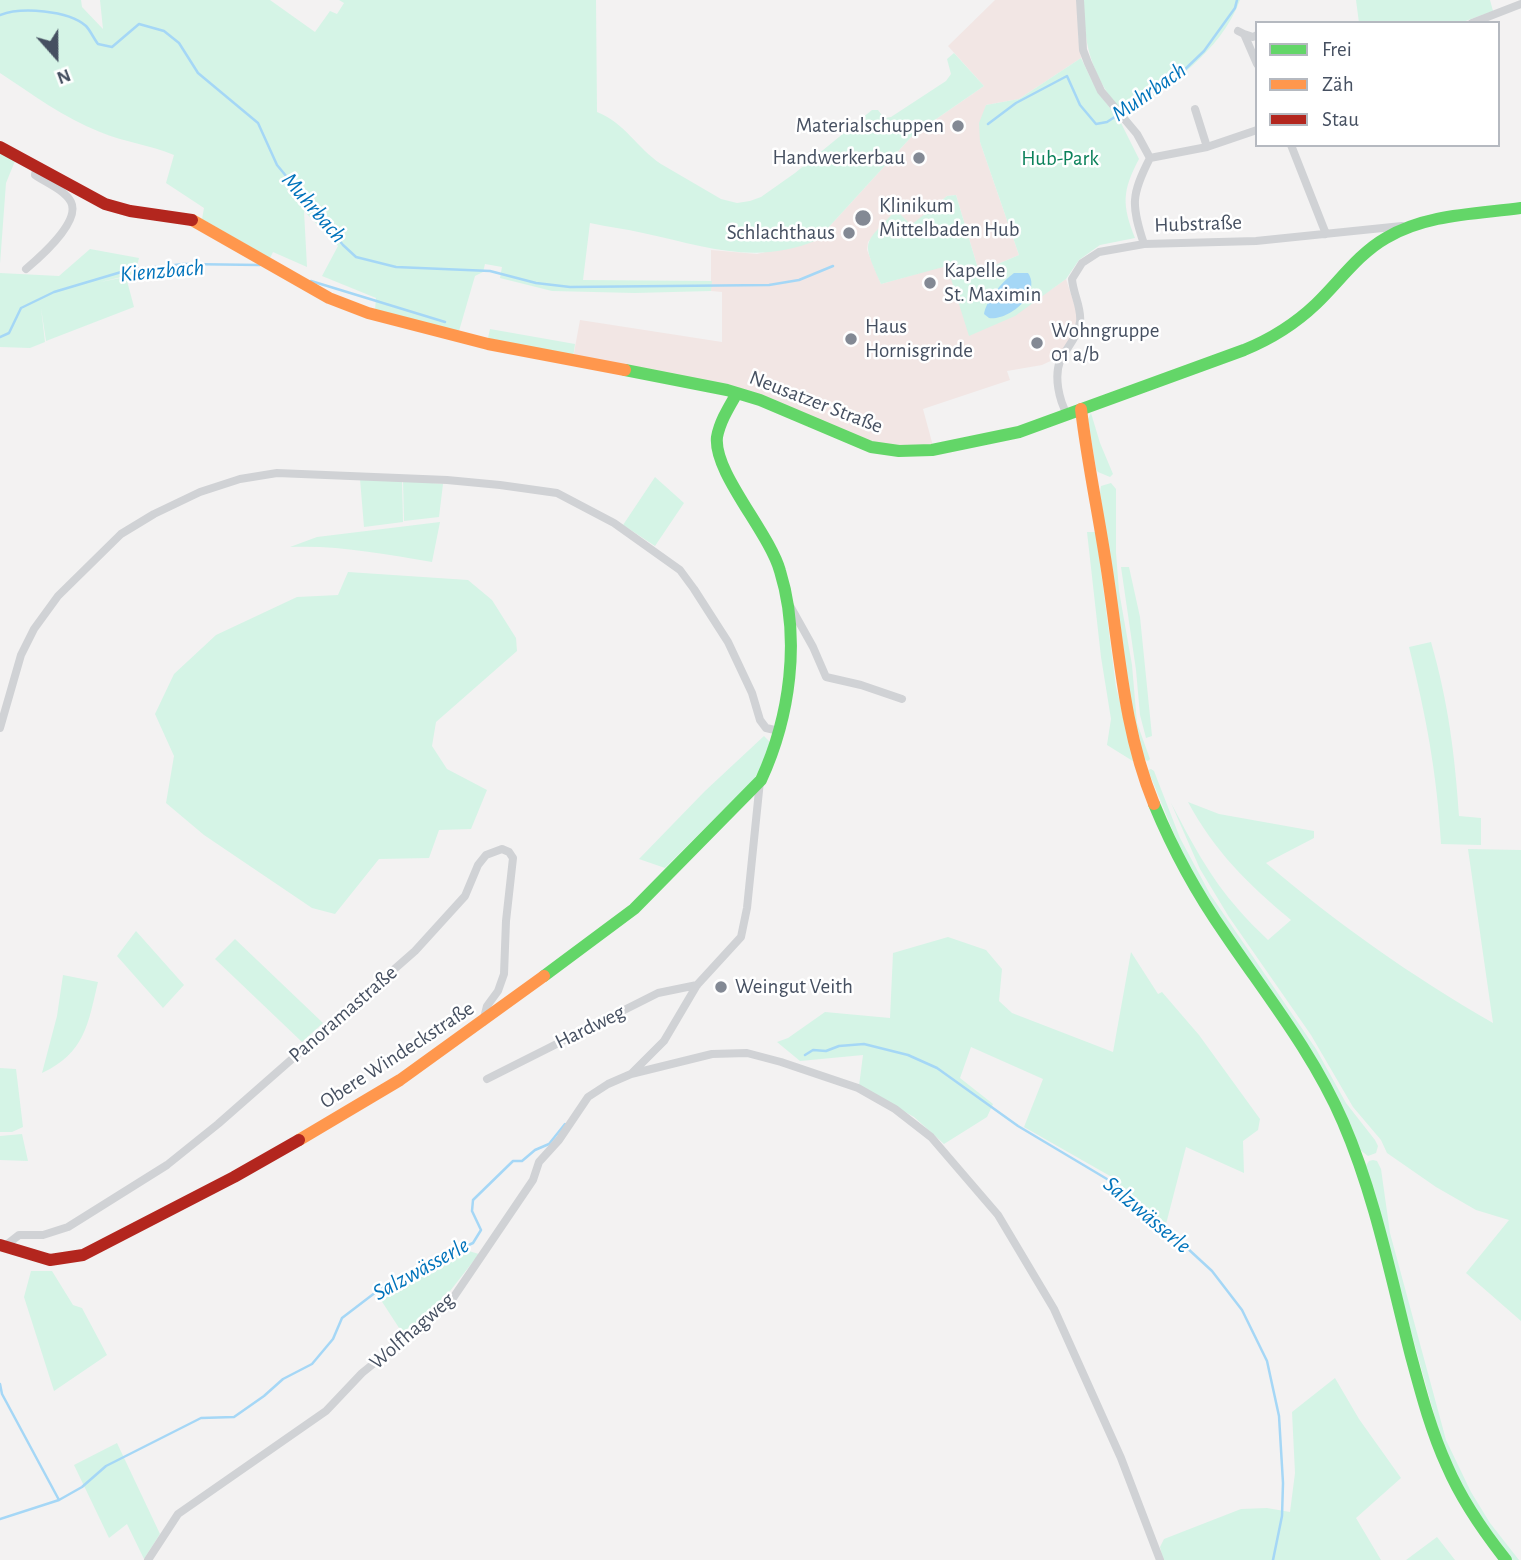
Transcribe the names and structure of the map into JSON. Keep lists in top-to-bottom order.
{
  "streets": {
    "street": [
      "Hubstraße",
      "Neusatzer Straße",
      "Panoramastraße",
      "Hardweg",
      "Obere Windeckstraße",
      "Wolfhagweg"
    ]
  },
  "crossings": [
    ["Hubstraße", "Neusatzer Straße"],
    ["Panoramastraße", "Obere Windeckstraße"],
    ["Hardweg", "Wolfhagweg"],
    ["Obere Windeckstraße", "Wolfhagweg"]
  ],
  "water": ["Muhrbach", "Kienzbach", "Salzwässerle"],
  "parks": ["Hub-Park"],
  "places": [
    "Materialschuppen",
    "Handwerkerbau",
    "Klinikum Mittelbaden Hub",
    "Schlachthaus",
    "Kapelle St. Maximin",
    "Haus Hornisgrinde",
    "Wohngruppe 01 a/b",
    "Weingut Veith"
  ],
  "legend": ["Frei", "Zäh", "Stau"],
  "north": "bottom"
}
